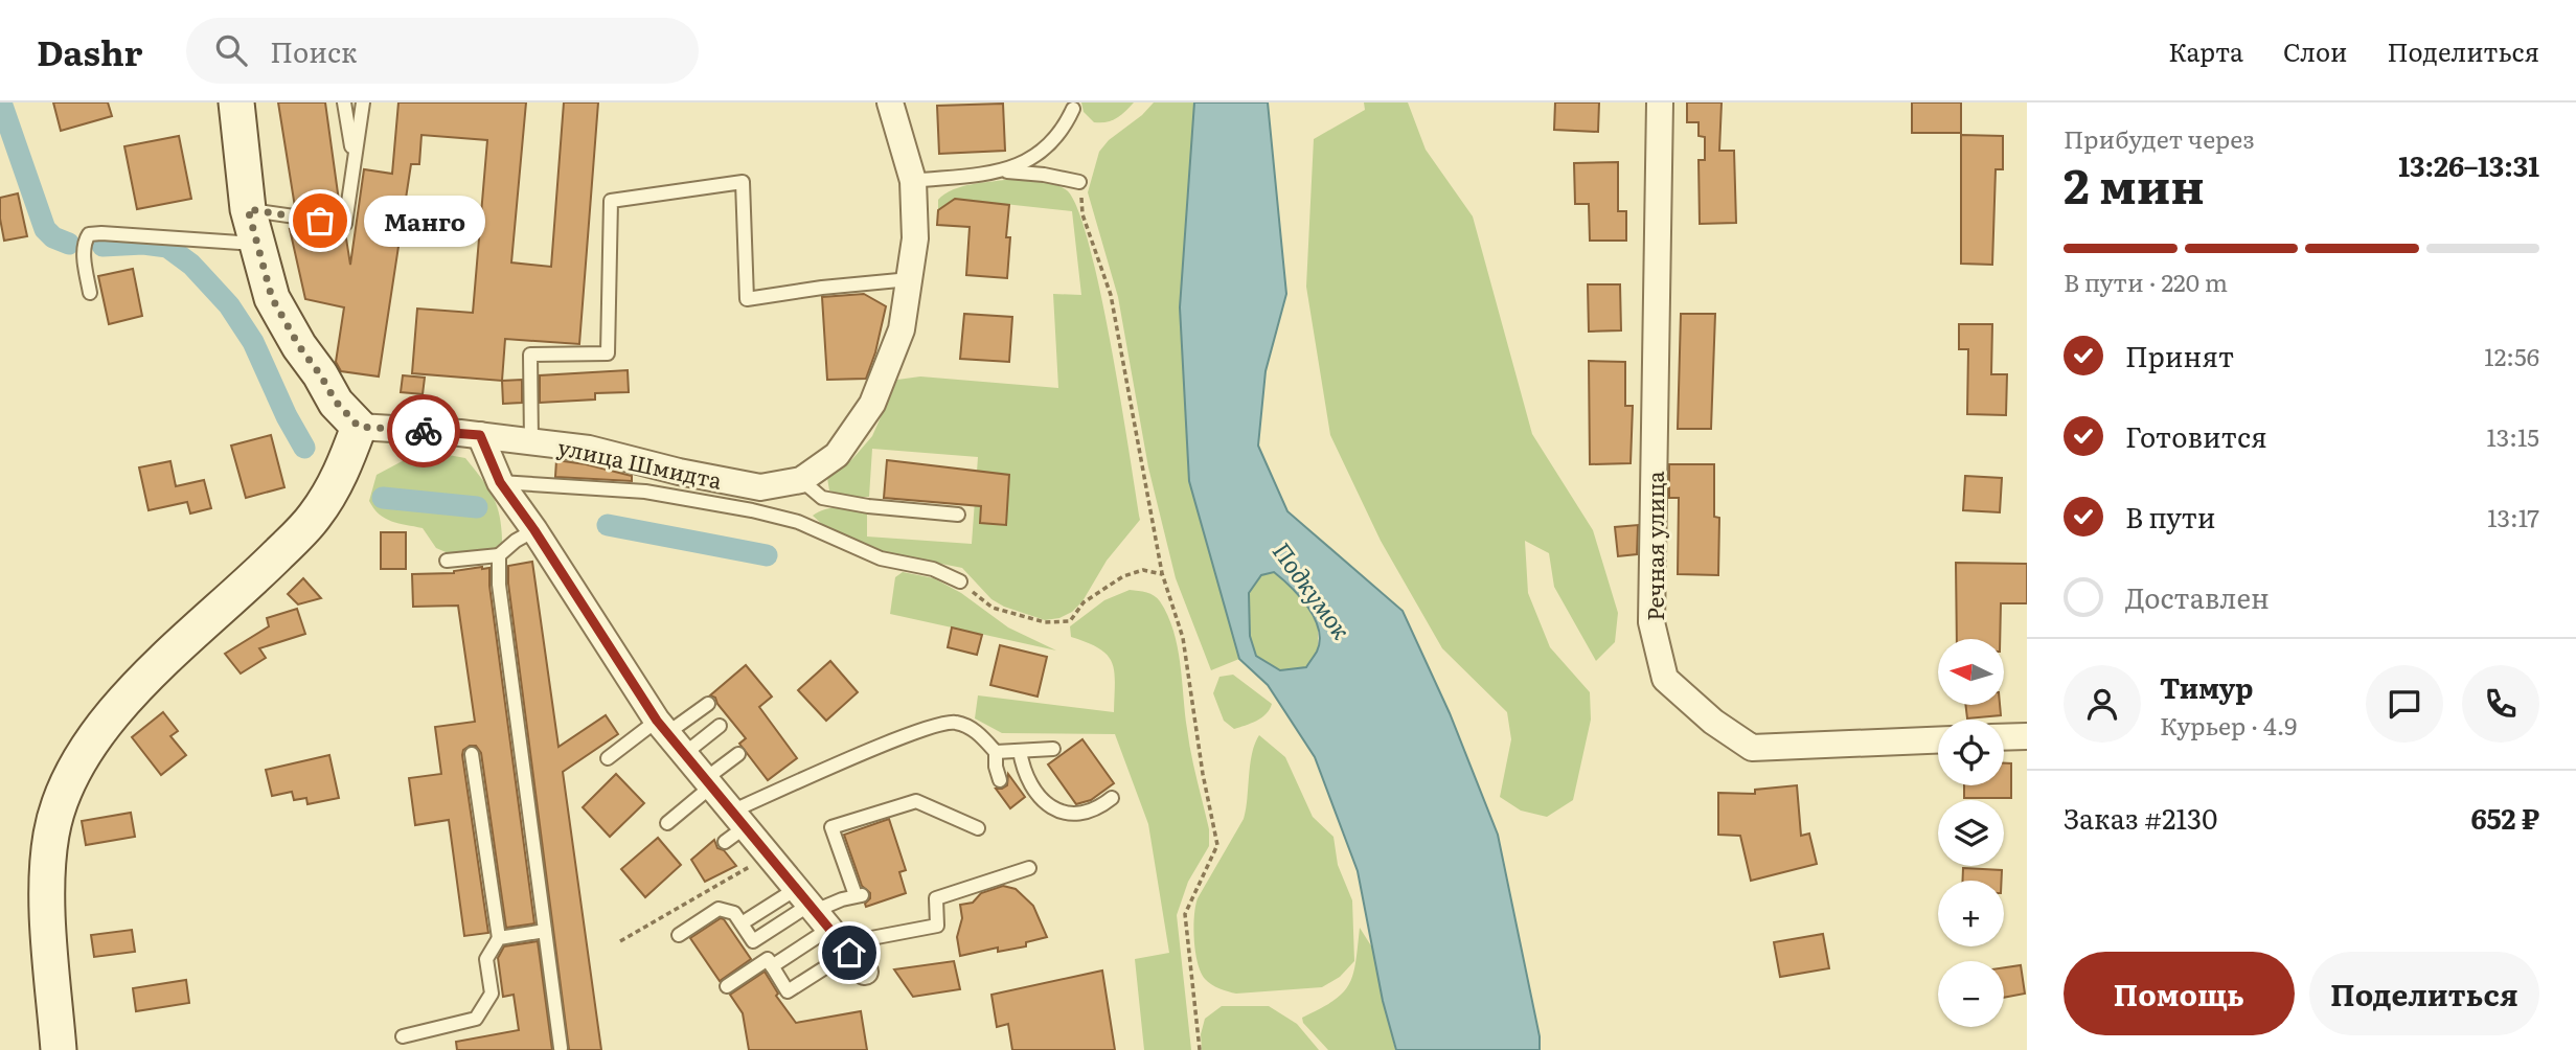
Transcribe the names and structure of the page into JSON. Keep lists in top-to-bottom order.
{
  "streets": {
    "street": ["улица Шмидта", "Речная улица"]
  },
  "water": ["Подкумок"],
  "places": ["Манго"],
  "north": "left",
  "page": {
    "header": "Dashr",
    "search": "Поиск",
    "nav": ["Карта", "Слои", "Поделиться"],
    "heading": ["2 мин", "Прибудет через", "13:26–13:31"],
    "panel": [
      "Тимур",
      "Курьер · 4.9",
      "Заказ #2130",
      "652 ₽"
    ],
    "bubble": "Манго",
    "bar": "В пути · 220 m",
    "list": [
      ["Принят", "12:56"],
      ["Готовится", "13:15"],
      ["В пути", "13:17"],
      "Доставлен"
    ],
    "map_buttons": ["+", "−"],
    "buttons": ["Помощь", "Поделиться"]
  }
}
